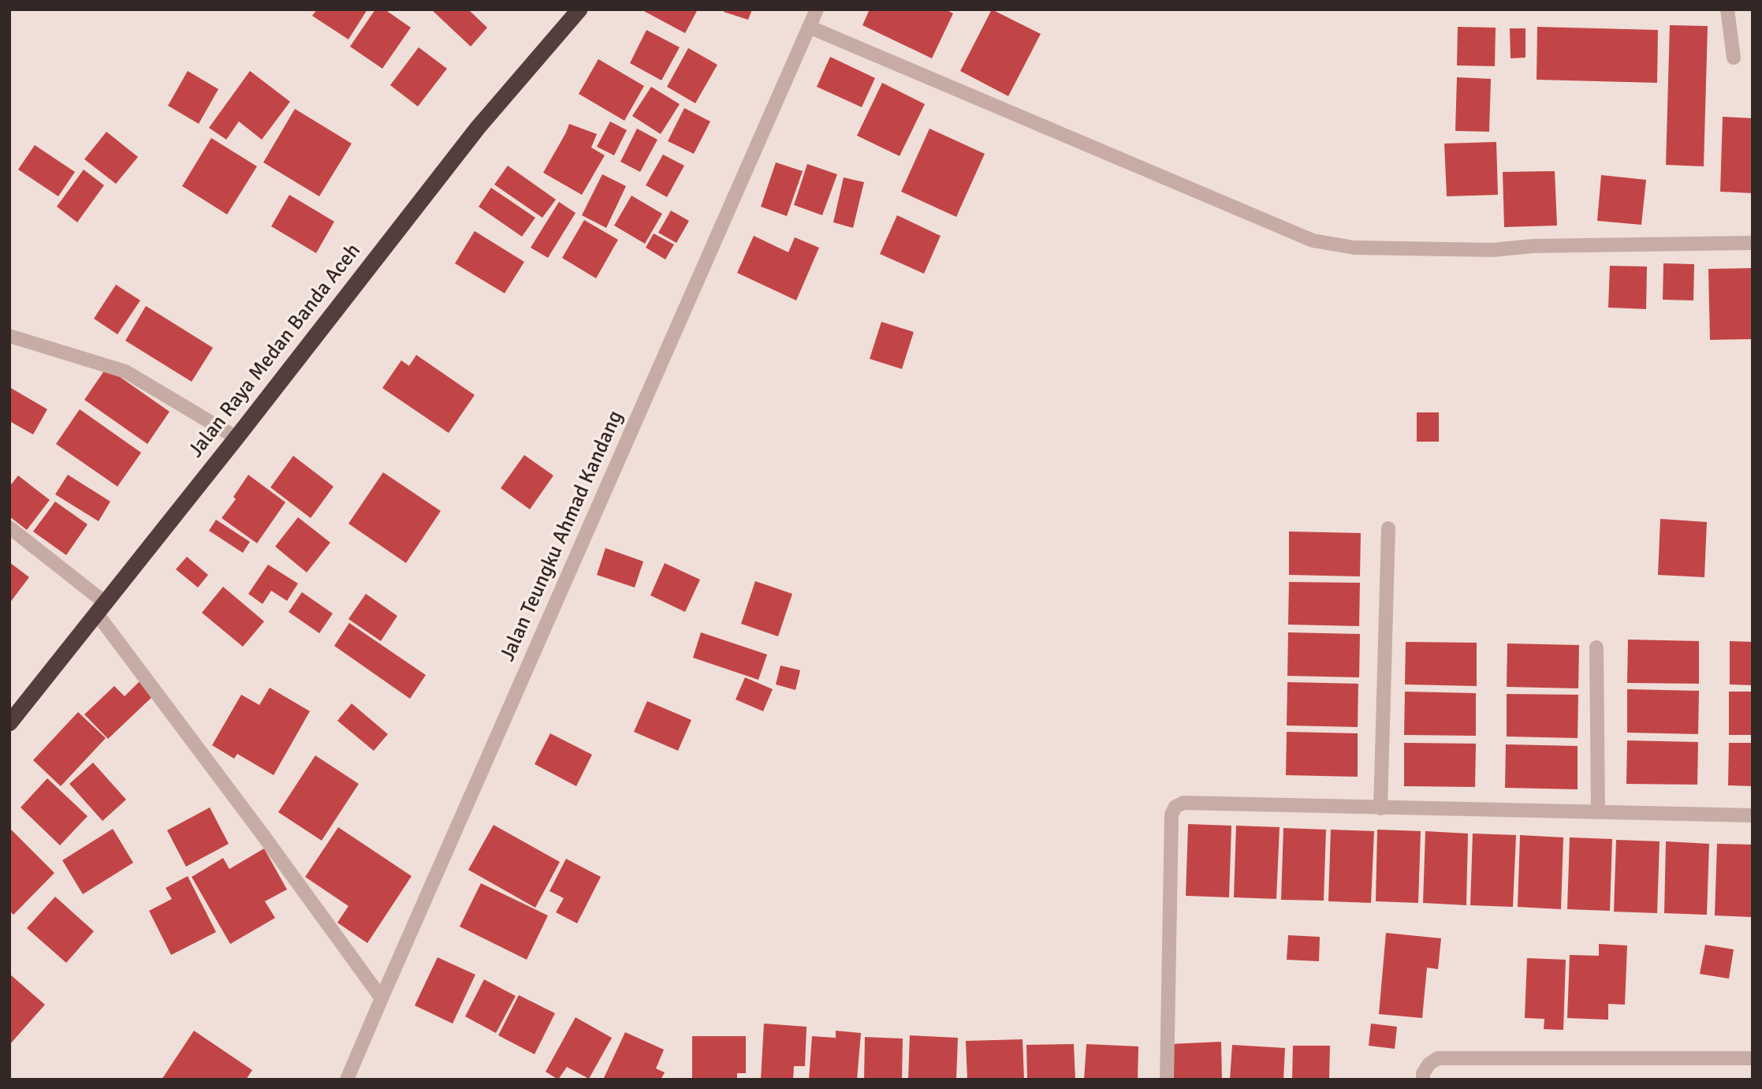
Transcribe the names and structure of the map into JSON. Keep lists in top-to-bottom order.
{
  "streets": {
    "highway": ["Jalan Raya Medan Banda Aceh"],
    "street": ["Jalan Teungku Ahmad Kandang"]
  }
}
